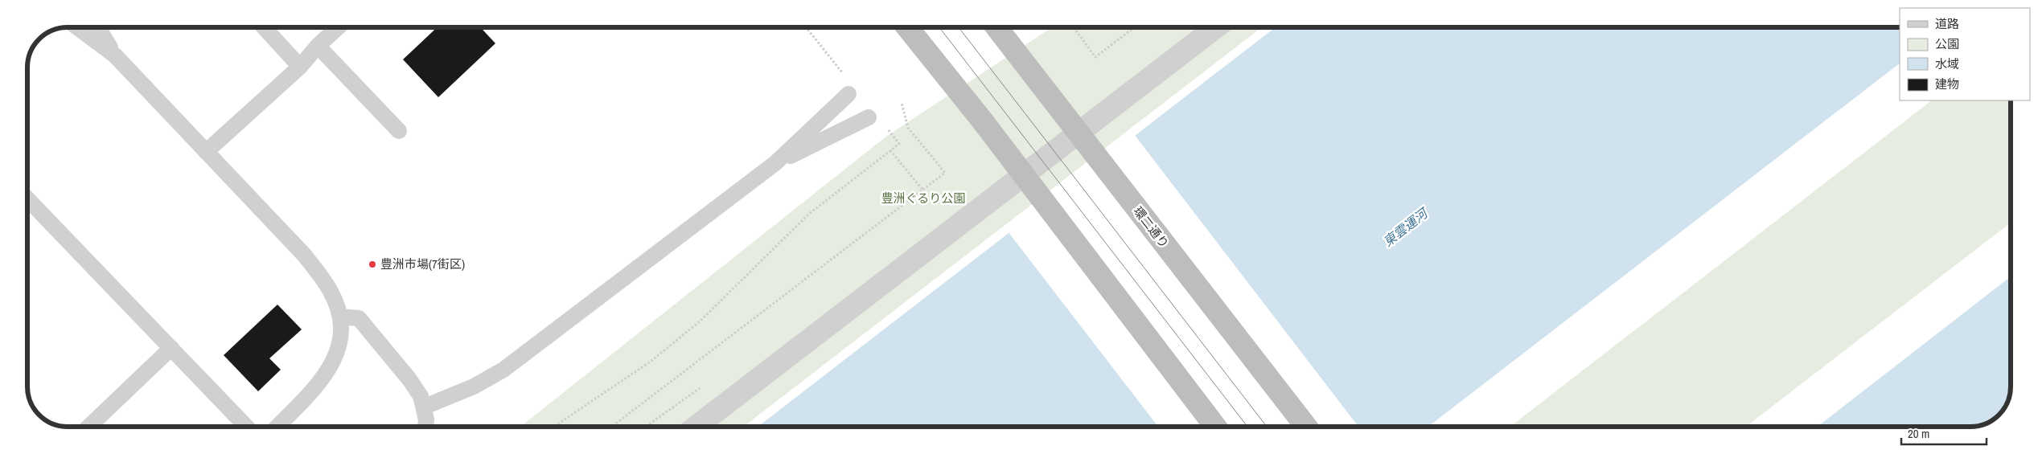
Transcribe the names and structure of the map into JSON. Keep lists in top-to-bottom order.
{
  "streets": {
    "main road": ["環二通り"]
  },
  "water": ["東雲運河"],
  "parks": ["豊洲ぐるり公園"],
  "places": ["豊洲市場(7街区)"],
  "legend": [
    "道路",
    "公園",
    "水域",
    "建物"
  ],
  "scale_bar": "20 m"
}
